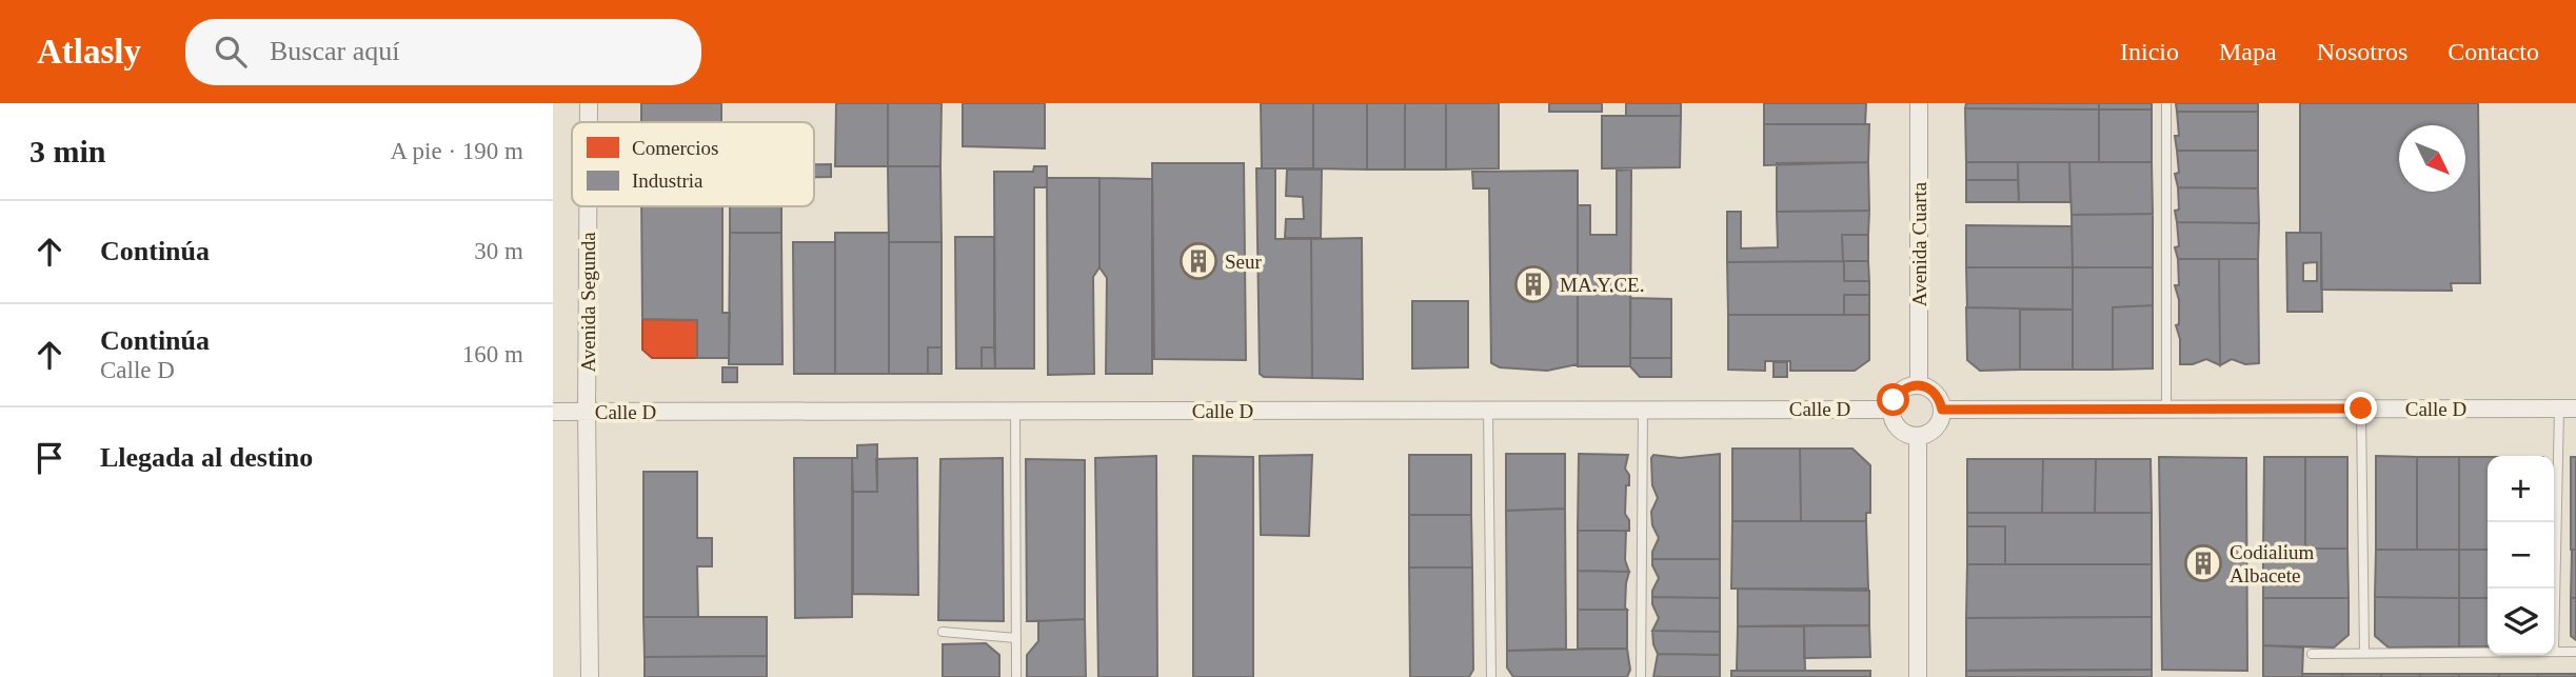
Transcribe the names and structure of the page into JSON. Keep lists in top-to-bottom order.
{
  "streets": {
    "street": ["Avenida Cuarta", "Avenida Segunda", "Calle D"]
  },
  "crossings": [
    ["Avenida Cuarta", "Calle D"],
    ["Avenida Segunda", "Calle D"]
  ],
  "places": {
    "building": ["Seur", "MA.Y.CE.", "Codialium Albacete"]
  },
  "legend": ["Comercios", "Industria"],
  "north": "bottom right",
  "page": {
    "header": "Atlasly",
    "search": "Buscar aquí",
    "nav": [
      "Inicio",
      "Mapa",
      "Nosotros",
      "Contacto"
    ],
    "heading": ["3 min", "A pie · 190 m"],
    "list": [
      ["Continúa", "30 m"],
      ["Continúa", "Calle D", "160 m"],
      "Llegada al destino"
    ],
    "map_buttons": ["+", "−"]
  }
}
